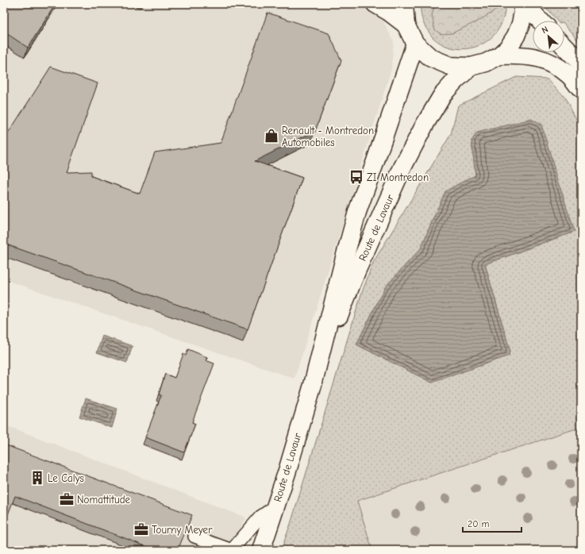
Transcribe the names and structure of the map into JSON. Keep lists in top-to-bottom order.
{
  "streets": {
    "main road": ["Route de Lavaur"]
  },
  "places": {
    "shop": ["Renault - Montredon Automobiles"],
    "bus stop": ["ZI Montredon"],
    "building": ["Le Calys"],
    "office": ["Nomattitude", "Tourny Meyer"]
  },
  "scale_bar": "20 m",
  "north": "top left"
}
